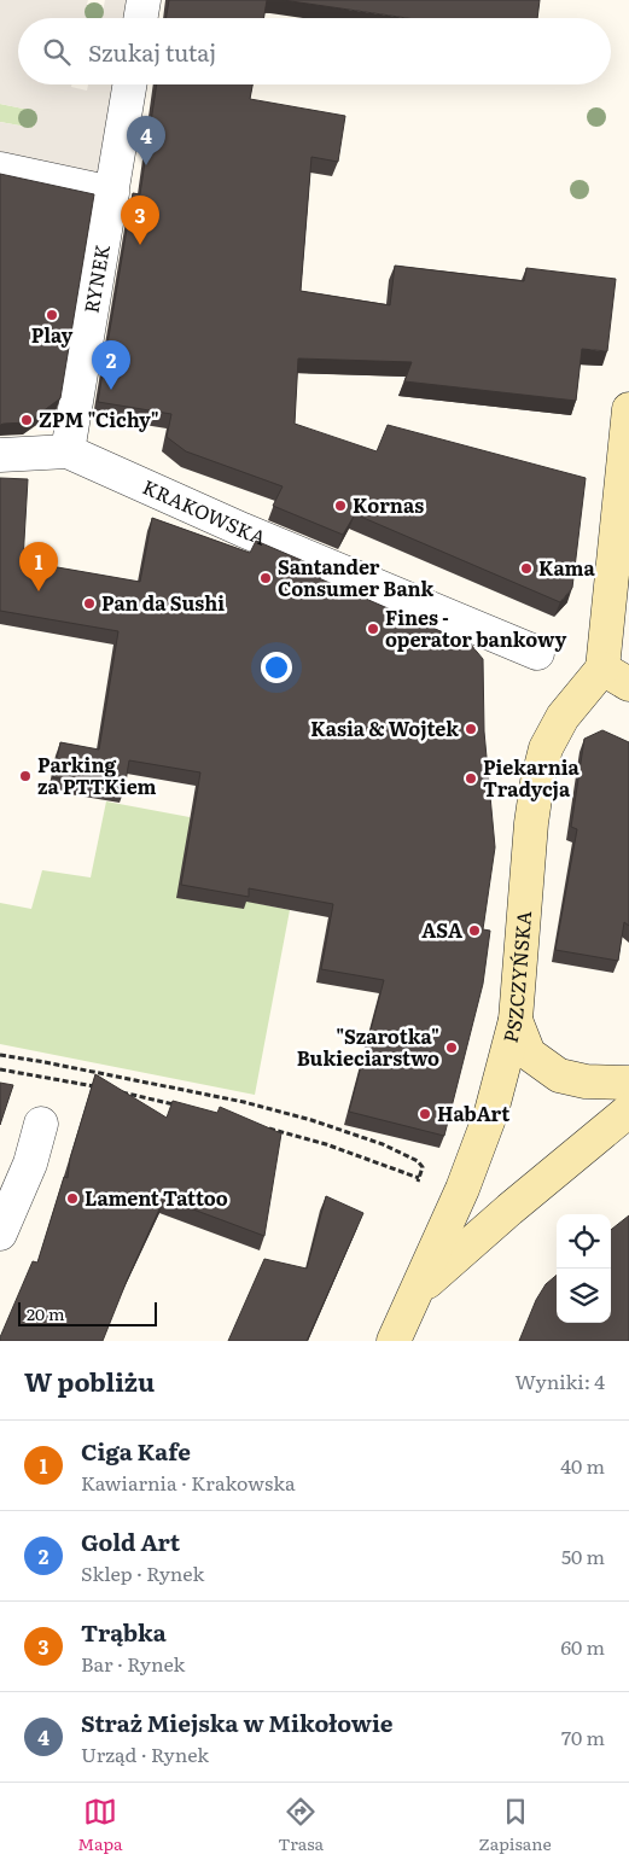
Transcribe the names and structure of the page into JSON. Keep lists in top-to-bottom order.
{
  "streets": {
    "street": ["RYNEK", "KRAKOWSKA", "PSZCZYŃSKA"]
  },
  "crossings": [
    ["RYNEK", "KRAKOWSKA"]
  ],
  "places": [
    "Play",
    "ZPM \"Cichy\"",
    "Kornas",
    "Kama",
    "Santander Consumer Bank",
    "Pan da Sushi",
    "Fines - operator bankowy",
    "Kasia & Wojtek",
    "Parking za PTTKiem",
    "Piekarnia Tradycja",
    "ASA",
    "\"Szarotka\" Bukieciarstwo",
    "HabArt",
    "Lament Tattoo"
  ],
  "scale_bar": "20 m",
  "page": {
    "search": "Szukaj tutaj",
    "pins": [
      "4",
      "3",
      "2",
      "1"
    ],
    "scale": "20 m",
    "heading": ["W pobliżu", "Wyniki: 4"],
    "list": [
      {
        "mark": "1",
        "name": "Ciga Kafe",
        "note": "Kawiarnia · Krakowska",
        "value": "40 m"
      },
      {
        "mark": "2",
        "name": "Gold Art",
        "note": "Sklep · Rynek",
        "value": "50 m"
      },
      {
        "mark": "3",
        "name": "Trąbka",
        "note": "Bar · Rynek",
        "value": "60 m"
      },
      {
        "mark": "4",
        "name": "Straż Miejska w Mikołowie",
        "note": "Urząd · Rynek",
        "value": "70 m"
      }
    ],
    "nav": ["Mapa", "Trasa", "Zapisane"]
  }
}
